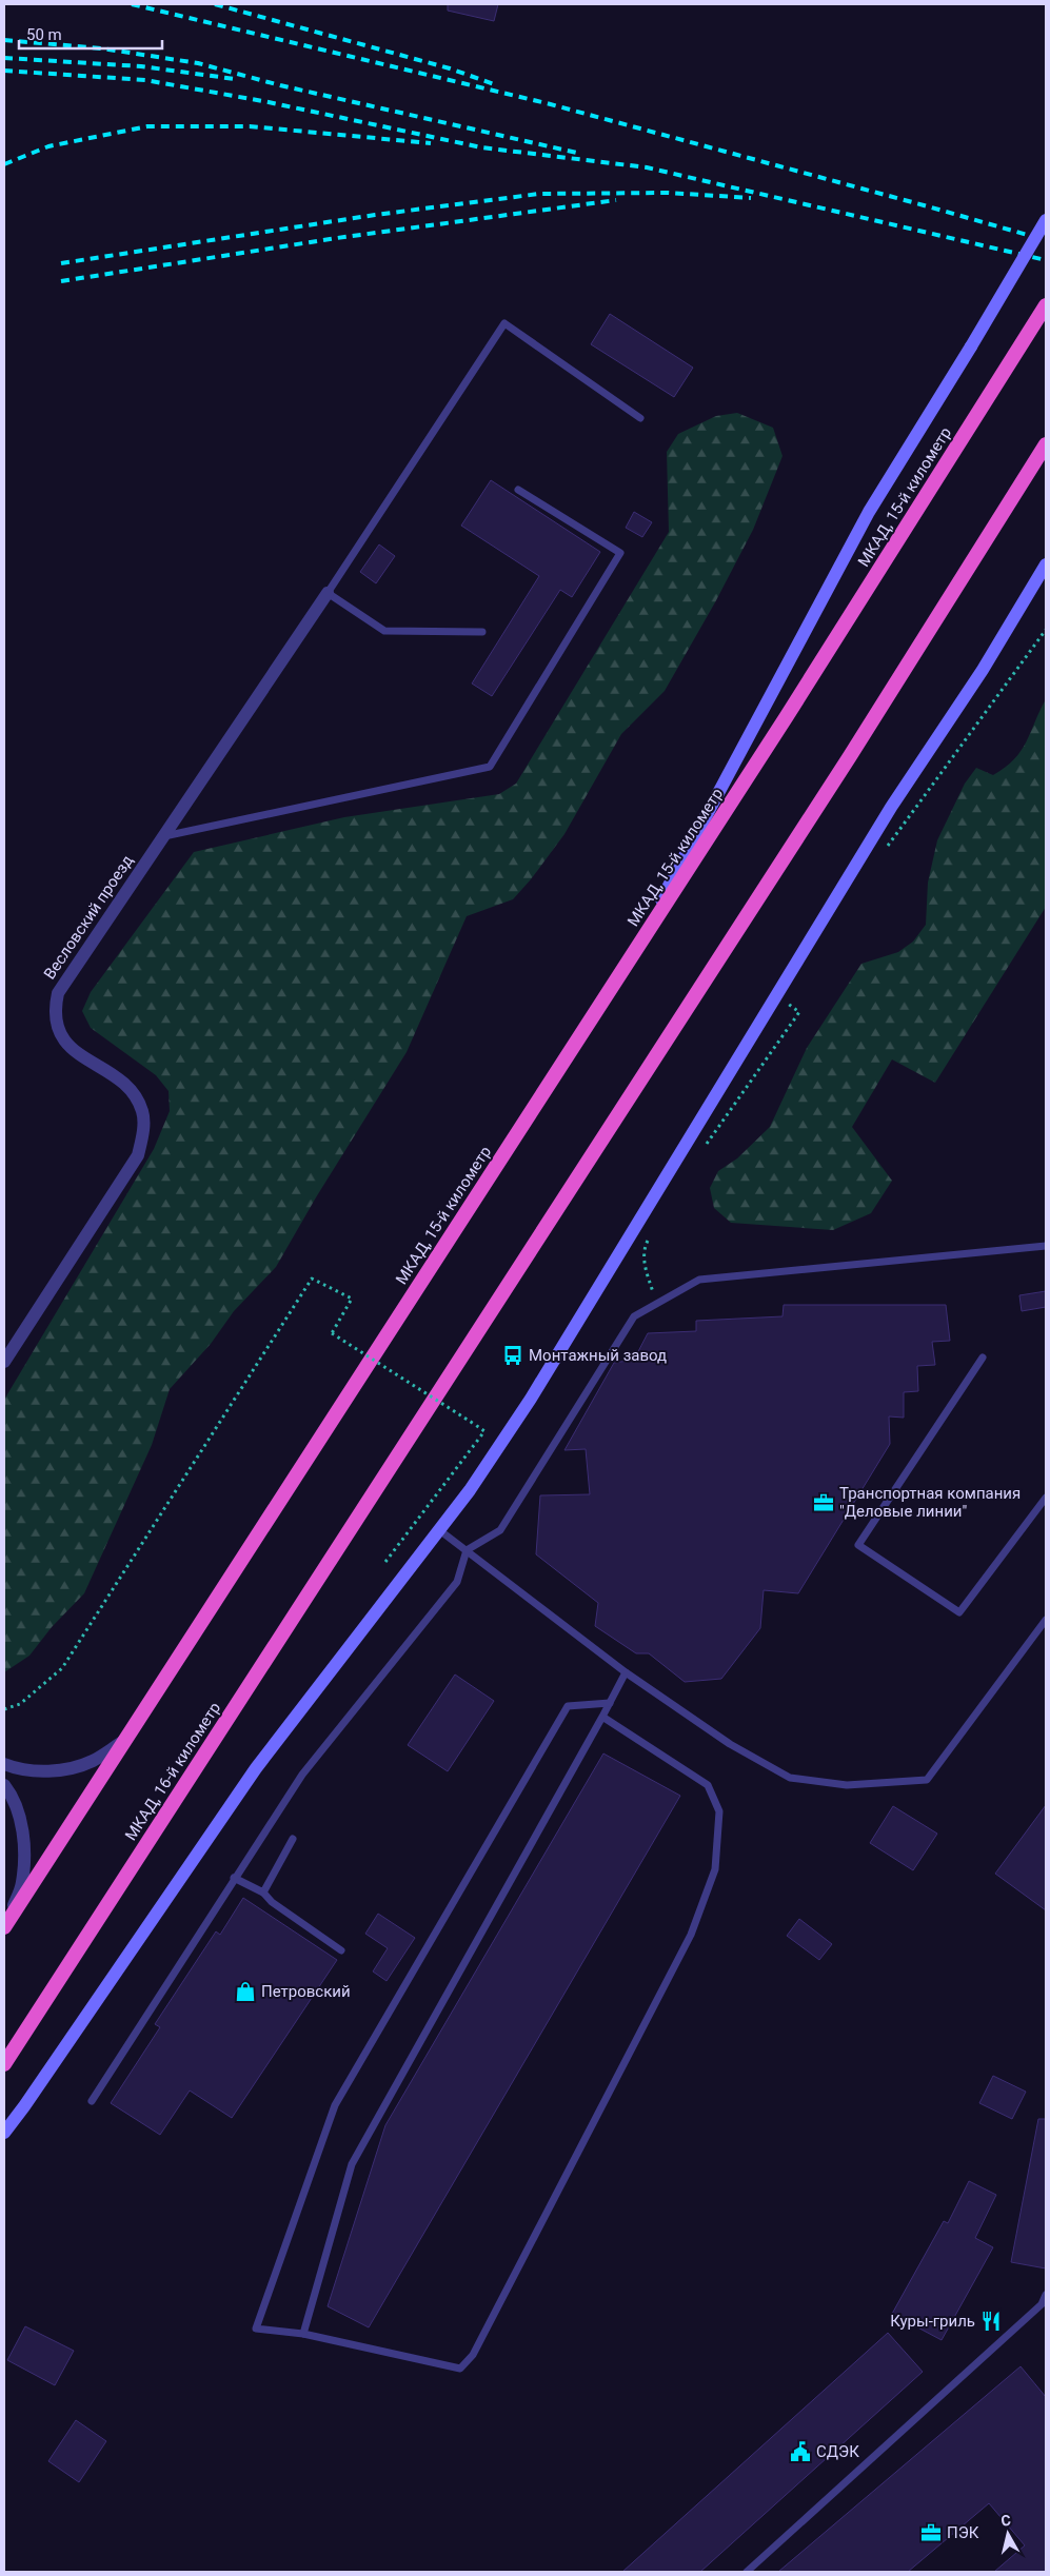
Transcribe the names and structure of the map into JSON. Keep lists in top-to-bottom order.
{
  "streets": {
    "highway": ["МКАД, 15-й километр", "МКАД, 16-й километр"],
    "street": ["Весловский проезд"]
  },
  "places": {
    "bus stop": ["Монтажный завод"],
    "office": ["Транспортная компания \"Деловые линии\"", "ПЭК"],
    "shop": ["Петровский"],
    "restaurant": ["Куры-гриль"],
    "public building": ["СДЭК"]
  },
  "scale_bar": "50 m",
  "north": "top"
}
